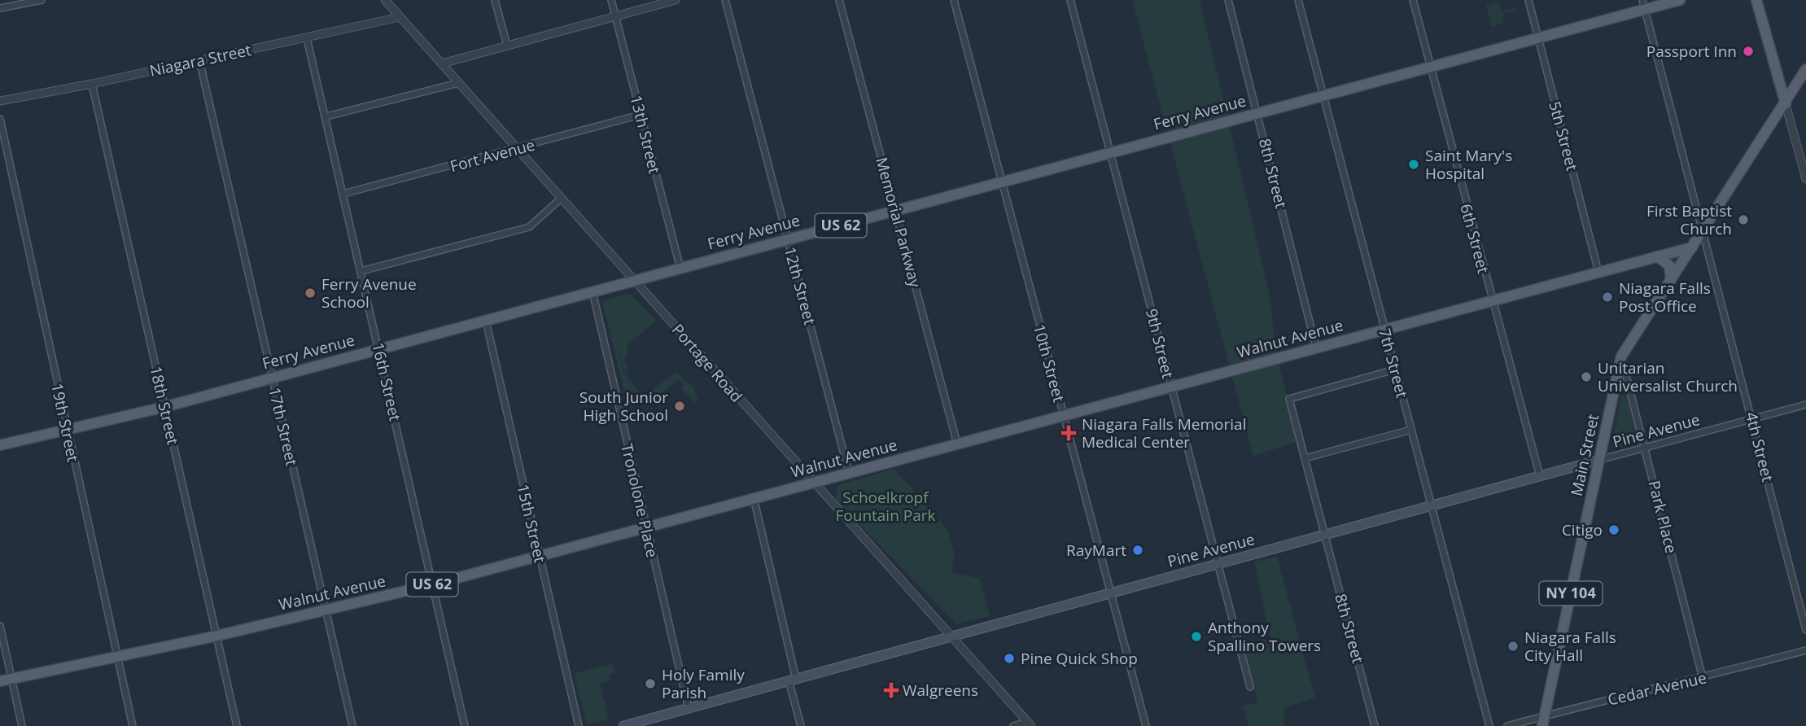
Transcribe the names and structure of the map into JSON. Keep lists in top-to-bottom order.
{
  "streets": {
    "main road": [
      "Ferry Avenue",
      "US 62",
      "Walnut Avenue",
      "Pine Avenue",
      "Main Street",
      "NY 104"
    ],
    "street": [
      "Niagara Street",
      "13th Street",
      "5th Street",
      "Fort Avenue",
      "8th Street",
      "Memorial Parkway",
      "6th Street",
      "12th Street",
      "9th Street",
      "Portage Road",
      "10th Street",
      "7th Street",
      "16th Street",
      "18th Street",
      "19th Street",
      "17th Street",
      "4th Street",
      "Tronolone Place",
      "Park Place",
      "15th Street",
      "Cedar Avenue"
    ]
  },
  "crossings": [
    ["Niagara Street", "Portage Road"],
    ["Niagara Street", "16th Street"],
    ["Niagara Street", "18th Street"],
    ["Niagara Street", "17th Street"],
    ["Ferry Avenue", "13th Street"],
    ["Ferry Avenue", "5th Street"],
    ["Ferry Avenue", "8th Street"],
    ["Ferry Avenue", "Memorial Parkway"],
    ["Ferry Avenue", "6th Street"],
    ["Ferry Avenue", "12th Street"],
    ["Ferry Avenue", "9th Street"],
    ["Ferry Avenue", "Portage Road"],
    ["Ferry Avenue", "10th Street"],
    ["Ferry Avenue", "7th Street"],
    ["Ferry Avenue", "16th Street"],
    ["Ferry Avenue", "18th Street"],
    ["Ferry Avenue", "19th Street"],
    ["Ferry Avenue", "17th Street"],
    ["Ferry Avenue", "4th Street"],
    ["Ferry Avenue", "Tronolone Place"],
    ["Ferry Avenue", "15th Street"],
    ["13th Street", "Fort Avenue"],
    ["5th Street", "Walnut Avenue"],
    ["Fort Avenue", "Portage Road"],
    ["Fort Avenue", "16th Street"],
    ["8th Street", "Walnut Avenue"],
    ["8th Street", "7th Street"],
    ["8th Street", "Pine Avenue"],
    ["Memorial Parkway", "Walnut Avenue"],
    ["6th Street", "Walnut Avenue"],
    ["6th Street", "Pine Avenue"],
    ["12th Street", "Walnut Avenue"],
    ["Walnut Avenue", "9th Street"],
    ["Walnut Avenue", "Portage Road"],
    ["Walnut Avenue", "10th Street"],
    ["Walnut Avenue", "7th Street"],
    ["Walnut Avenue", "16th Street"],
    ["Walnut Avenue", "18th Street"],
    ["Walnut Avenue", "19th Street"],
    ["Walnut Avenue", "17th Street"],
    ["Walnut Avenue", "Main Street"],
    ["Walnut Avenue", "Tronolone Place"],
    ["Walnut Avenue", "15th Street"],
    ["9th Street", "Pine Avenue"],
    ["Portage Road", "Pine Avenue"],
    ["10th Street", "Pine Avenue"],
    ["7th Street", "Pine Avenue"],
    ["Pine Avenue", "4th Street"],
    ["Pine Avenue", "Main Street"],
    ["Pine Avenue", "Tronolone Place"],
    ["Pine Avenue", "Park Place"],
    ["4th Street", "Main Street"],
    ["Main Street", "Park Place"],
    ["Main Street", "Cedar Avenue"],
    ["Park Place", "Cedar Avenue"]
  ],
  "parks": ["Schoelkropf Fountain Park"],
  "places": {
    "other": [
      "Passport Inn",
      "Saint Mary's Hospital",
      "First Baptist Church",
      "Ferry Avenue School",
      "Niagara Falls Post Office",
      "Unitarian Universalist Church",
      "South Junior High School",
      "Citigo",
      "RayMart",
      "Anthony Spallino Towers",
      "Niagara Falls City Hall",
      "Pine Quick Shop",
      "Holy Family Parish"
    ],
    "health": ["Niagara Falls Memorial Medical Center", "Walgreens"]
  }
}
